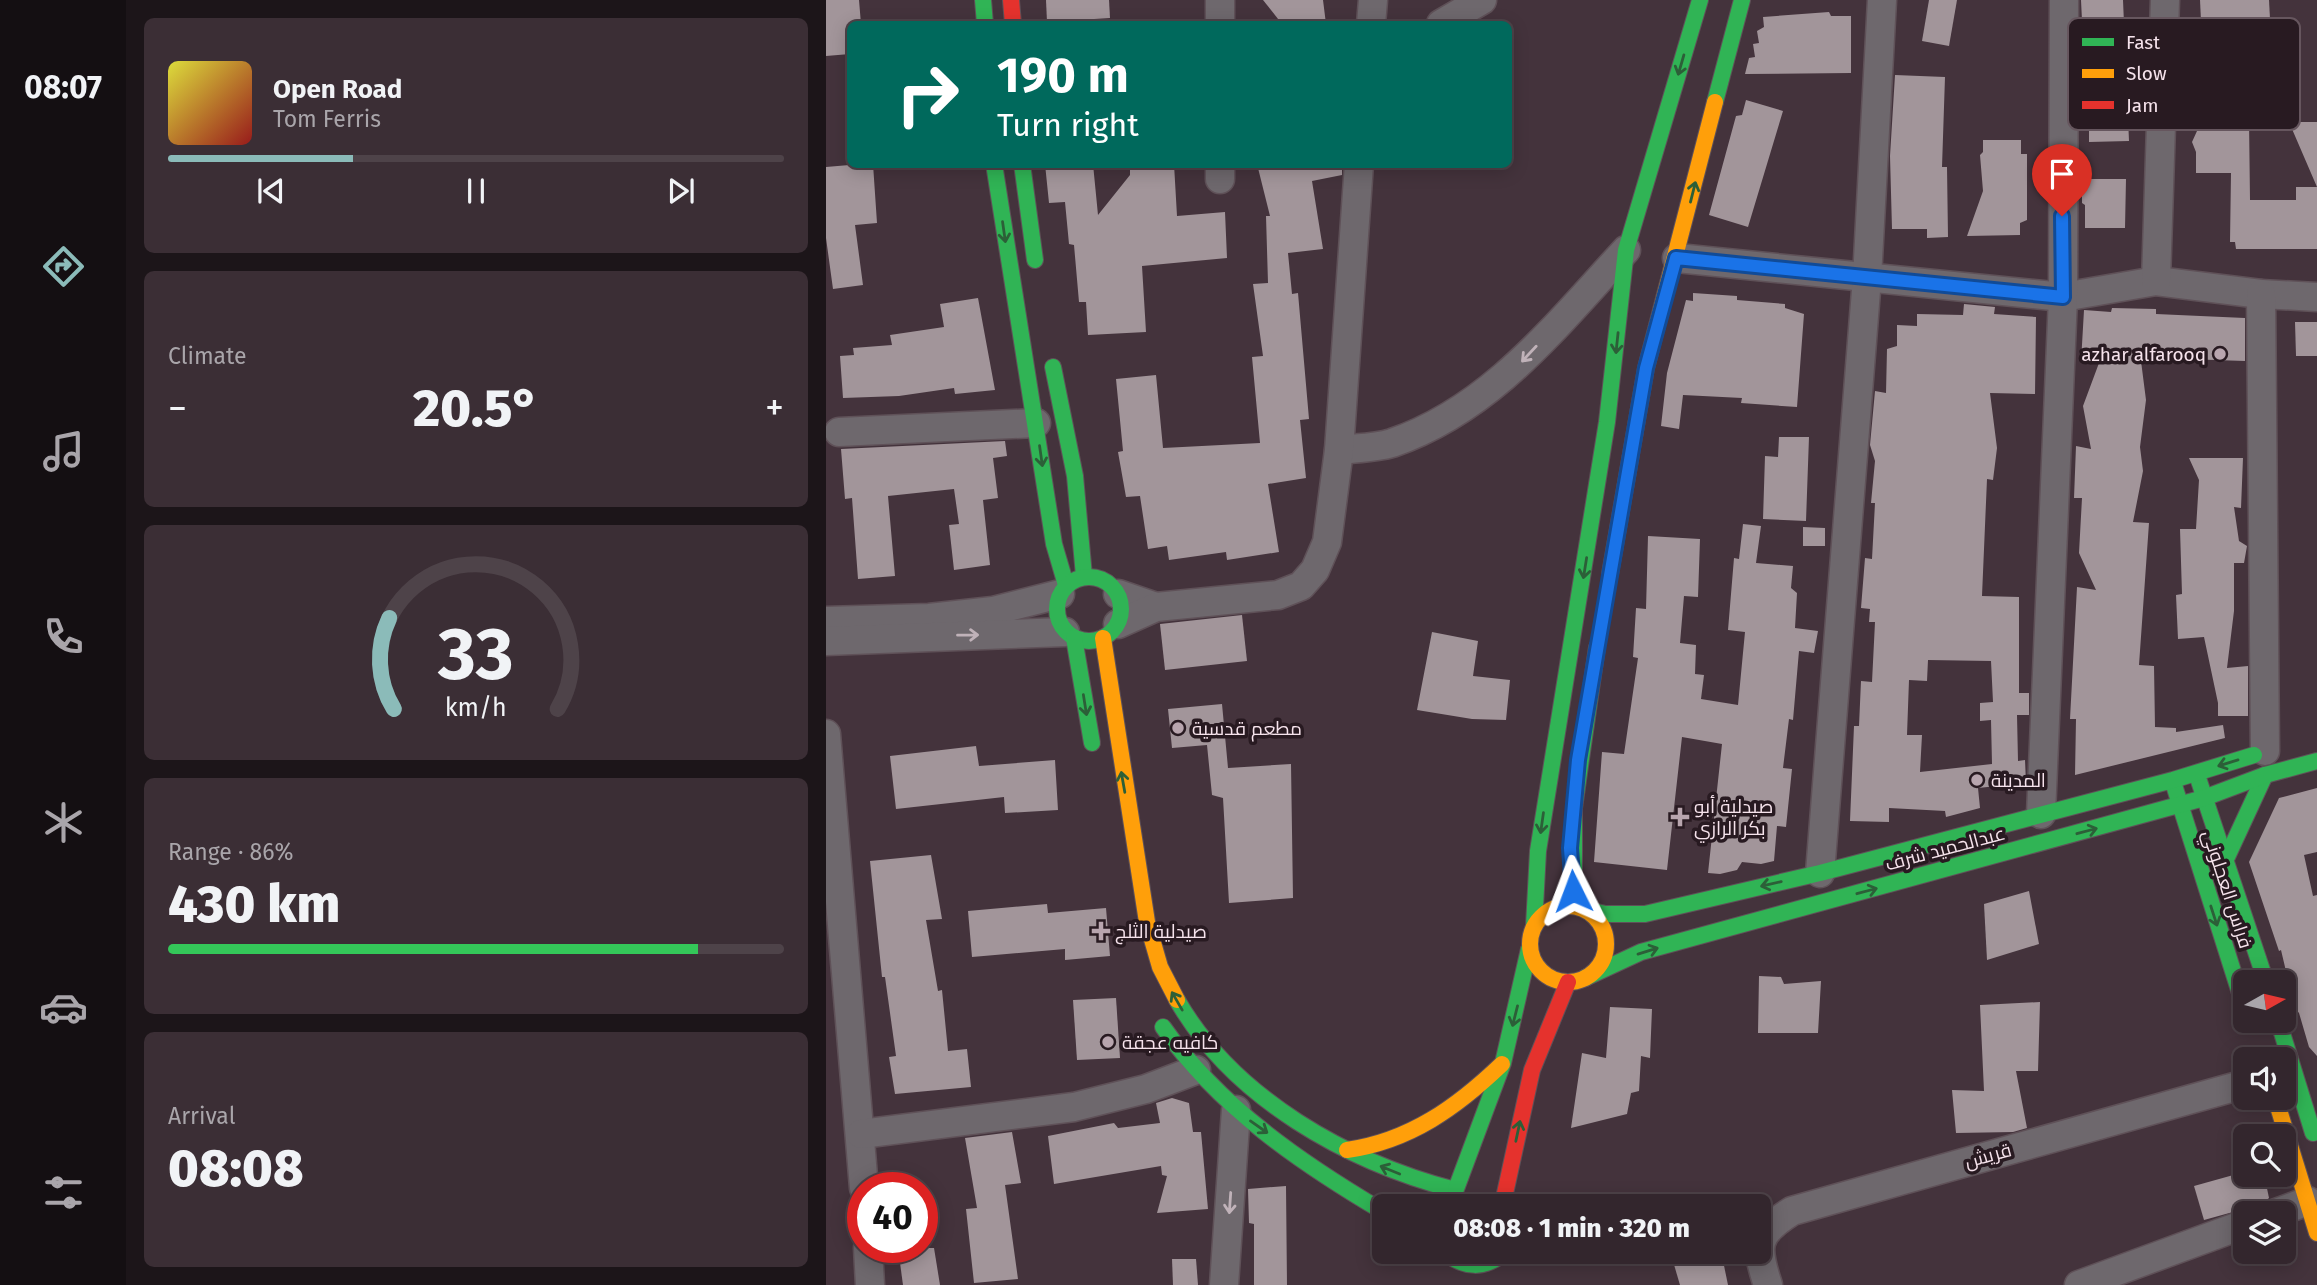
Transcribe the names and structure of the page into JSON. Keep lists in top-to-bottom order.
{
  "streets": {
    "street": ["عبدالحميد شرف", "فراس العجلوني", "قريش"]
  },
  "crossings": [
    ["عبدالحميد شرف", "فراس العجلوني"]
  ],
  "places": {
    "other": [
      "azhar alfarooq",
      "مطعم قدسية",
      "المدينة",
      "كافيه عجقة"
    ],
    "health": ["صيدلية أبو بكر الرازي", "صيدلية الثلج"]
  },
  "legend": ["Fast", "Slow", "Jam"],
  "north": "right",
  "page": {
    "tabs": "08:07",
    "turn": ["190 m", "Turn right"],
    "song": ["Open Road", "Tom Ferris"],
    "tile": [
      "Climate",
      ["Range · 86%", "430 km"],
      ["Arrival", "08:08"]
    ],
    "heat": ["−", "20.5°", "+"],
    "limit": "40",
    "trip": "08:08 · 1 min · 320 m",
    "gauge": ["33", "km/h"]
  }
}
